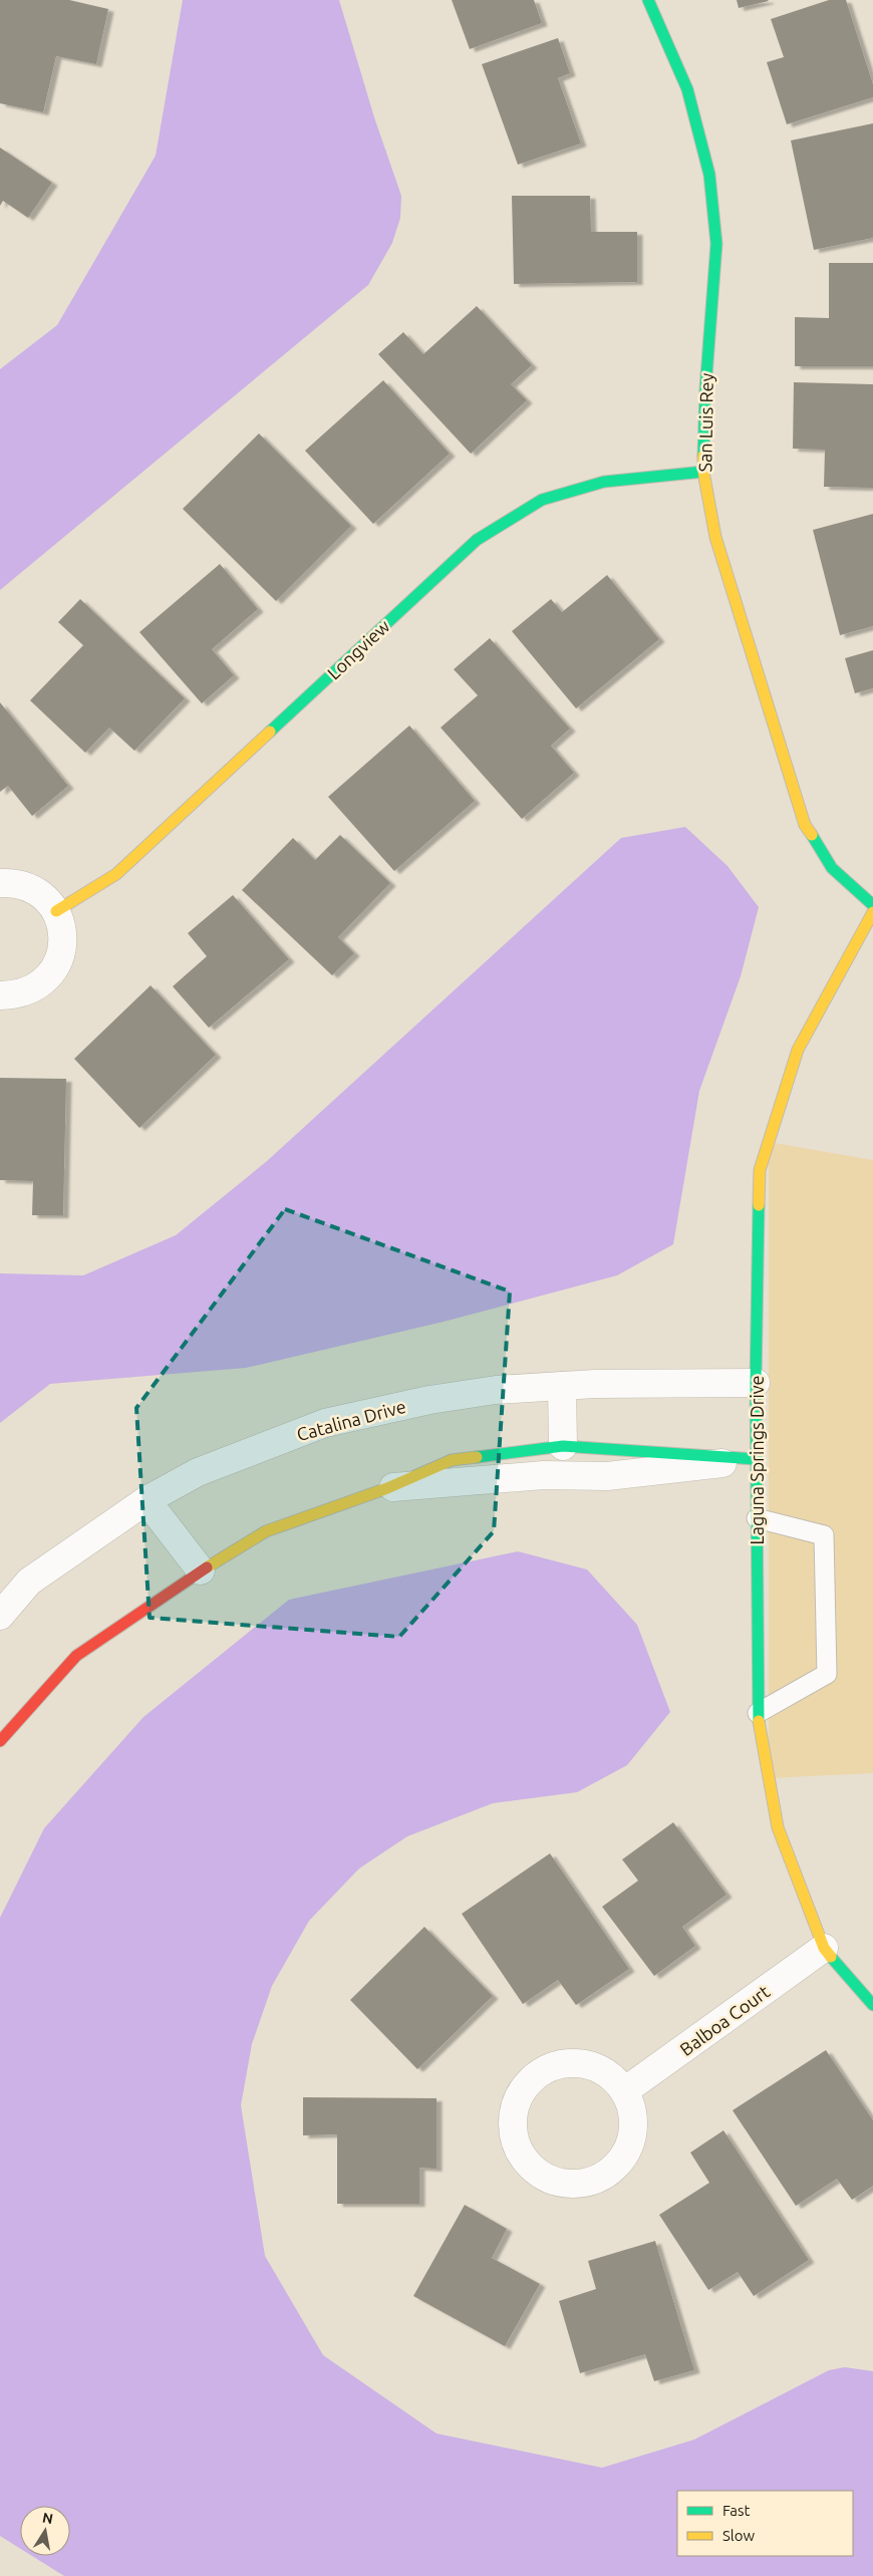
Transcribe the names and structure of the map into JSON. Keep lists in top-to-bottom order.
{
  "streets": {
    "street": [
      "San Luis Rey",
      "Longview",
      "Catalina Drive",
      "Laguna Springs Drive",
      "Balboa Court"
    ]
  },
  "crossings": [
    ["San Luis Rey", "Longview"],
    ["Catalina Drive", "Laguna Springs Drive"],
    ["Laguna Springs Drive", "Balboa Court"]
  ],
  "legend": ["Fast", "Slow"],
  "north": "top"
}
